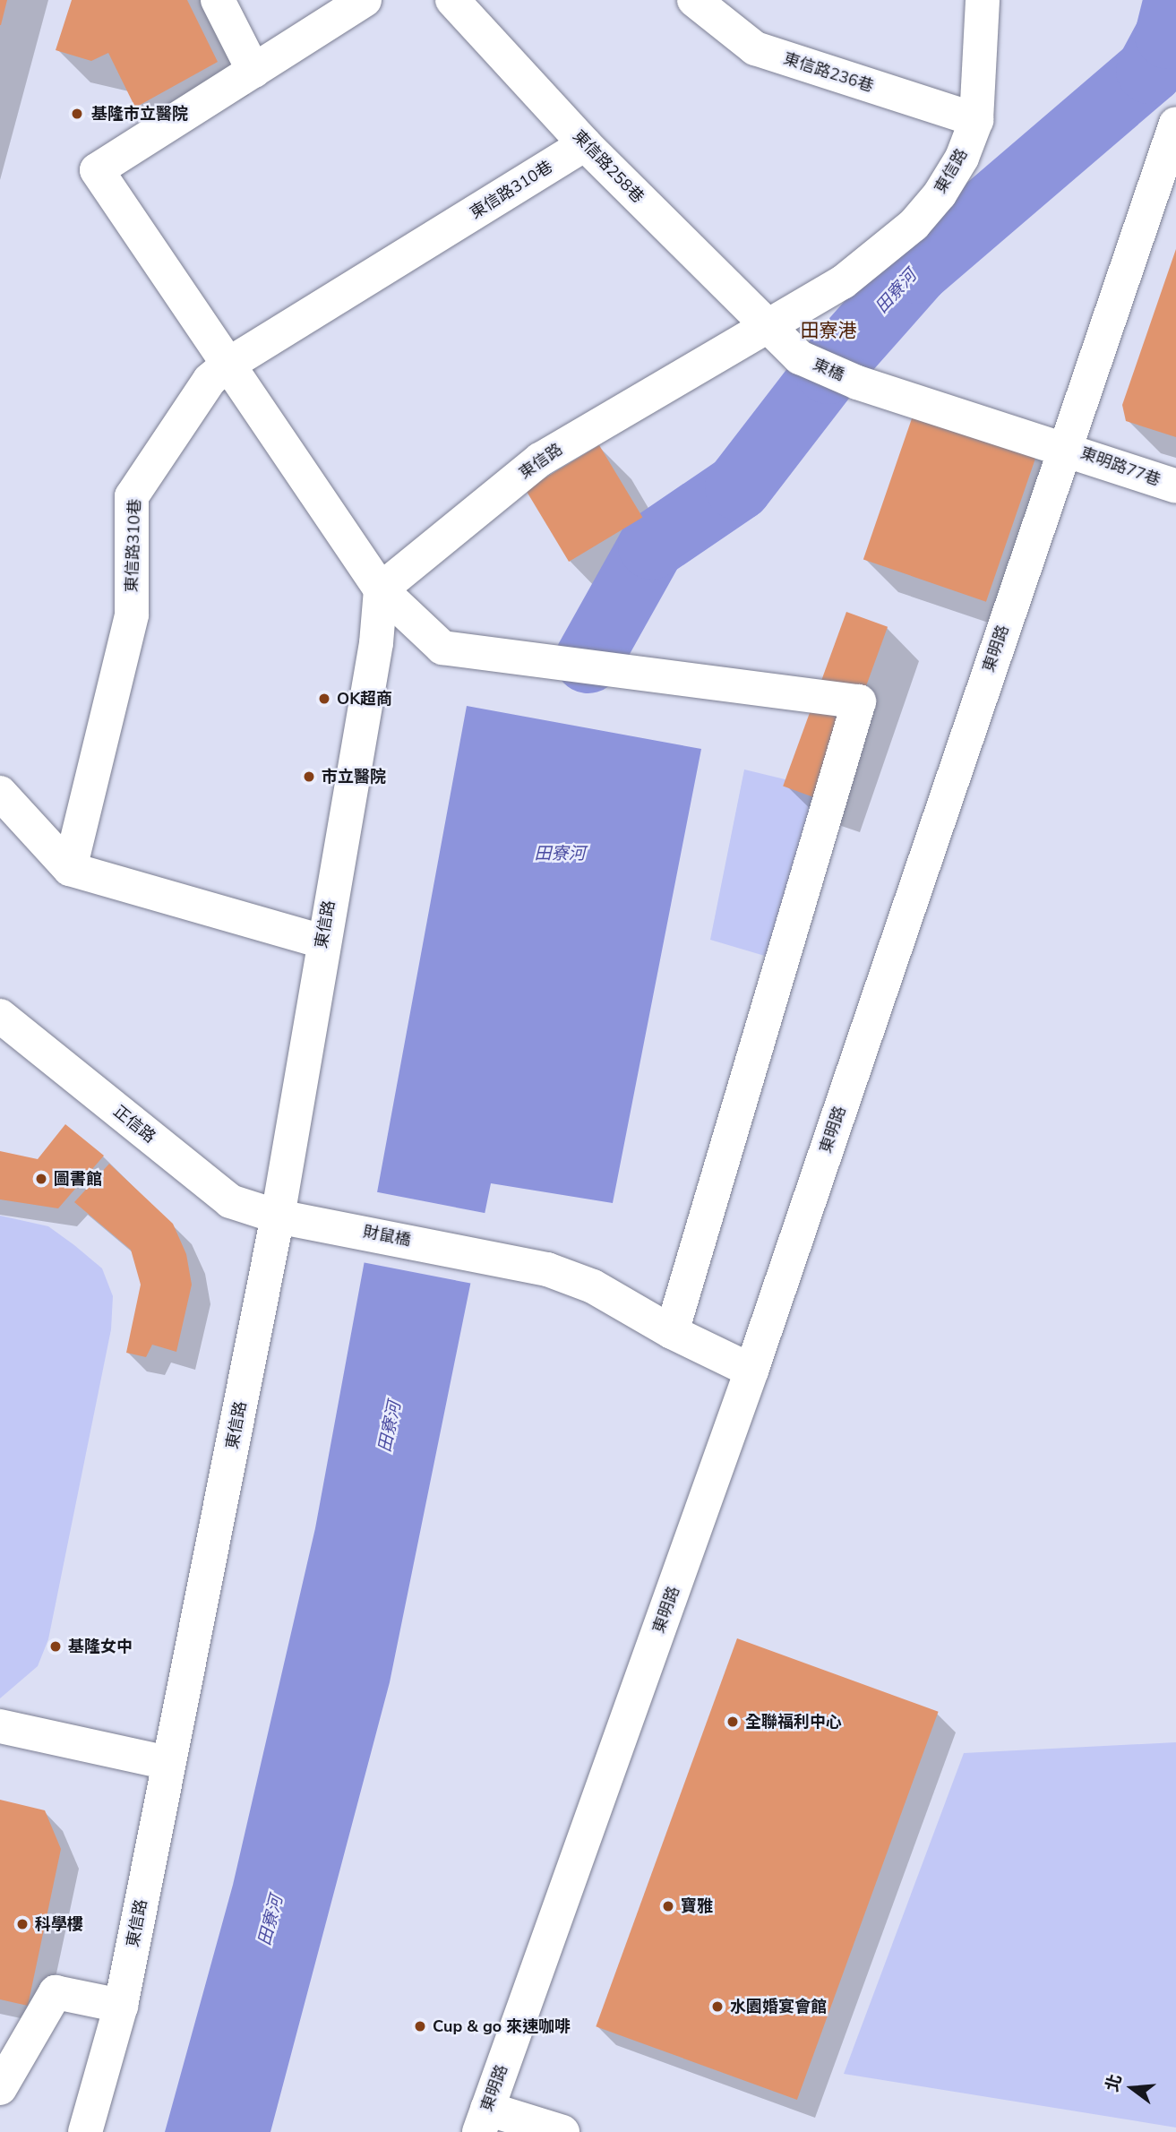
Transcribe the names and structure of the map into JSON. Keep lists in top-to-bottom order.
{
  "streets": {
    "street": [
      "東信路236巷",
      "東信路258巷",
      "東信路",
      "東信路310巷",
      "東橋",
      "東明路77巷",
      "東明路",
      "正信路",
      "財鼠橋"
    ]
  },
  "crossings": [
    ["東信路236巷", "東信路"],
    ["東信路258巷", "東信路"],
    ["東信路258巷", "東信路310巷"],
    ["東信路258巷", "東橋"],
    ["東信路", "正信路"],
    ["東信路", "財鼠橋"],
    ["東橋", "東明路77巷"],
    ["東橋", "東明路"],
    ["東明路77巷", "東明路"],
    ["東明路", "財鼠橋"],
    ["正信路", "財鼠橋"]
  ],
  "districts": ["田寮港"],
  "water": ["田寮河"],
  "places": [
    "基隆市立醫院",
    "OK超商",
    "市立醫院",
    "圖書館",
    "基隆女中",
    "全聯福利中心",
    "寶雅",
    "科學樓",
    "水園婚宴會館",
    "Cup & go 來速咖啡"
  ],
  "north": "left"
}
